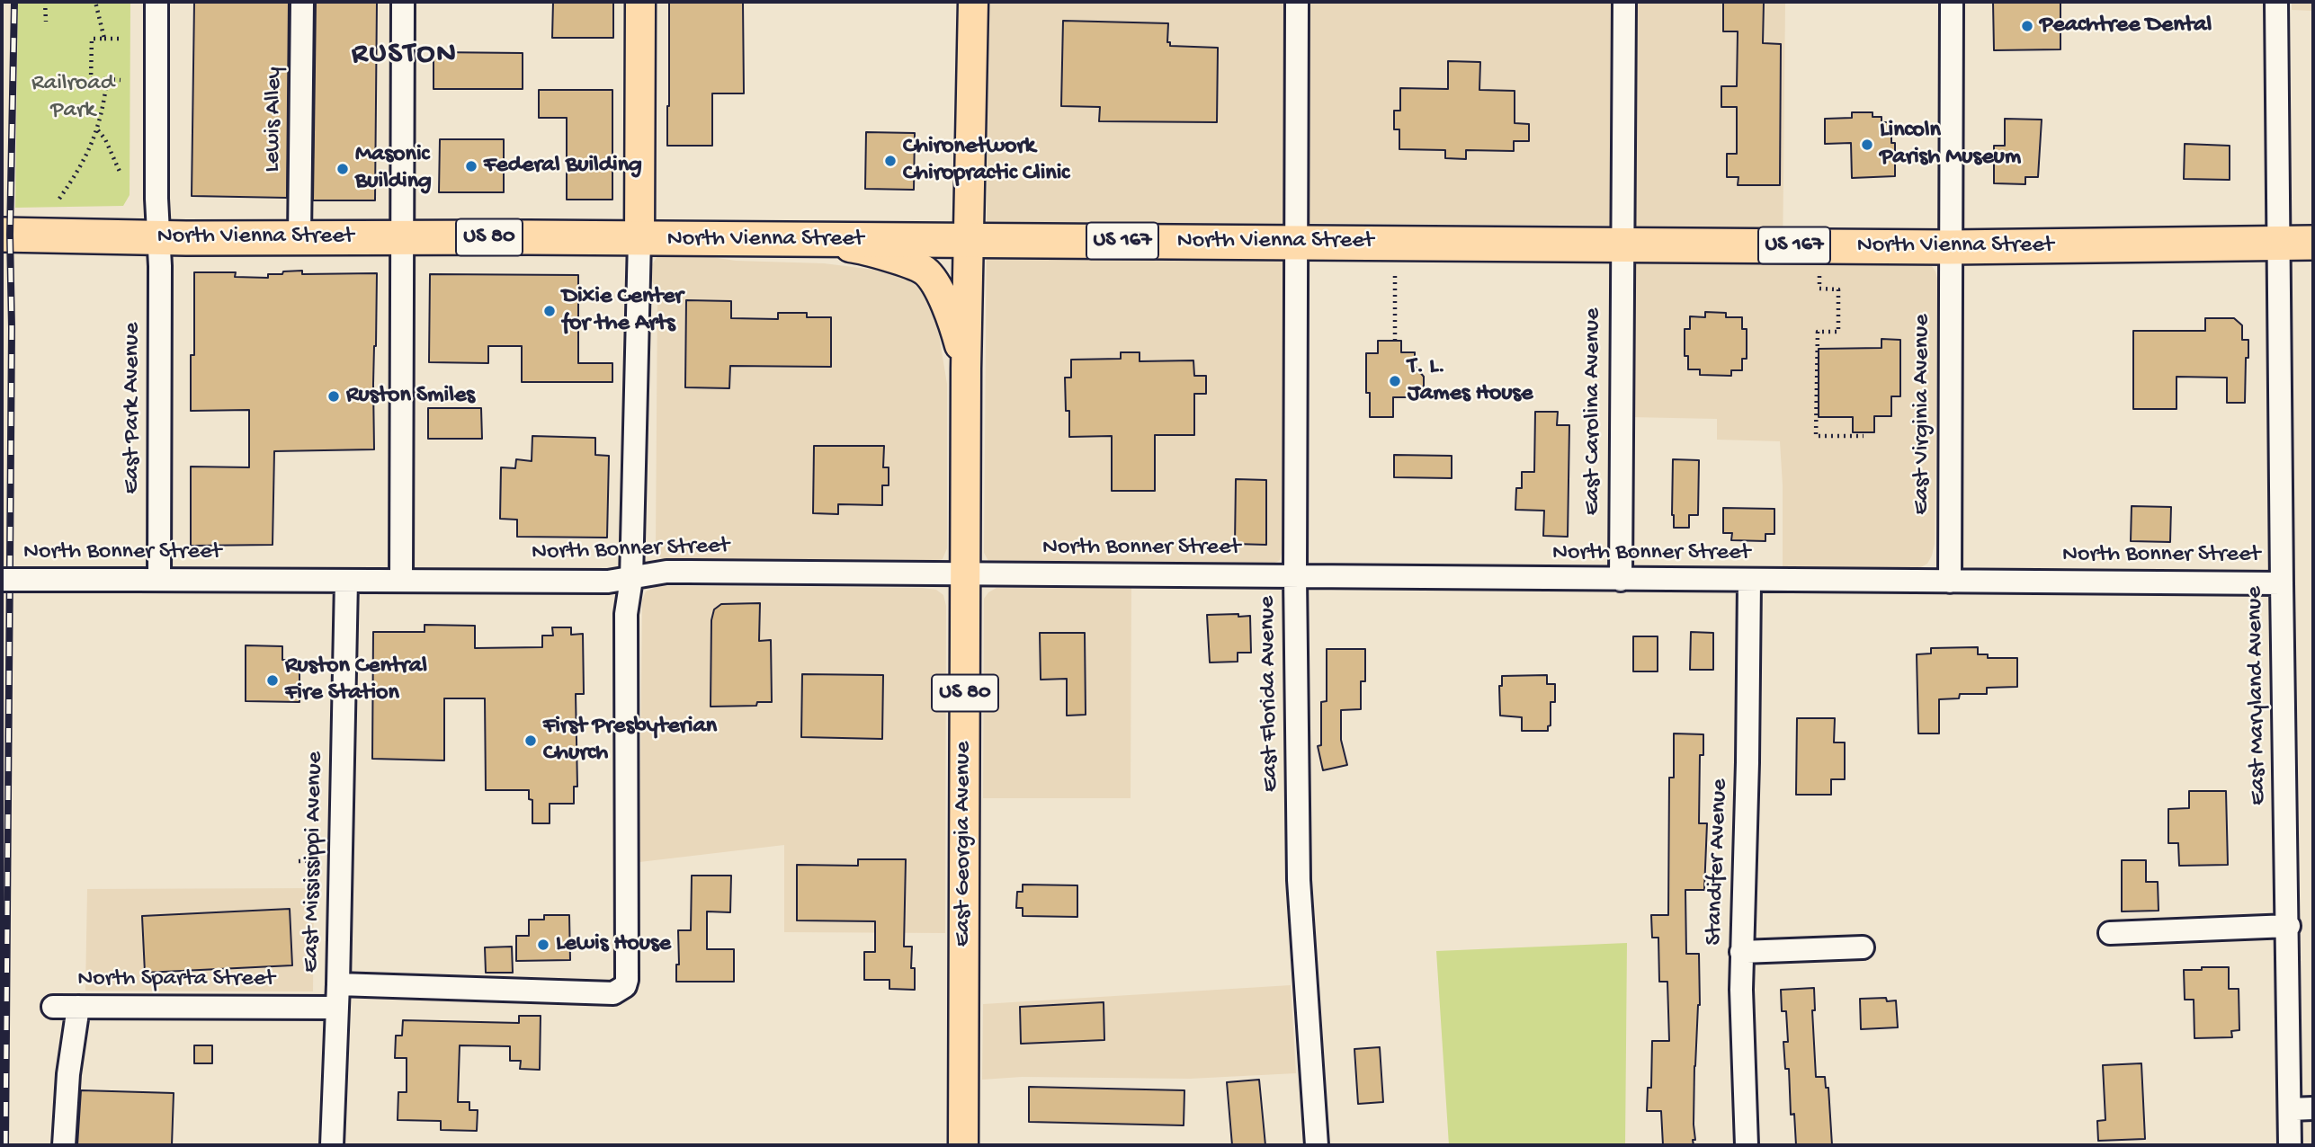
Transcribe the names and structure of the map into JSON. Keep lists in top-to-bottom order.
{
  "streets": {
    "highway": ["North Vienna Street", "US 80", "US 167"],
    "main road": ["East Georgia Avenue"],
    "street": [
      "Lewis Alley",
      "East Park Avenue",
      "East Carolina Avenue",
      "East Virginia Avenue",
      "North Bonner Street",
      "East Florida Avenue",
      "East Maryland Avenue",
      "East Mississippi Avenue",
      "Standifer Avenue",
      "North Sparta Street"
    ]
  },
  "crossings": [
    ["Lewis Alley", "North Vienna Street"],
    ["North Vienna Street", "US 80"],
    ["North Vienna Street", "East Park Avenue"],
    ["North Vienna Street", "East Carolina Avenue"],
    ["North Vienna Street", "East Virginia Avenue"],
    ["North Vienna Street", "East Florida Avenue"],
    ["North Vienna Street", "East Maryland Avenue"],
    ["North Vienna Street", "East Georgia Avenue"],
    ["US 80", "East Georgia Avenue"],
    ["East Park Avenue", "North Bonner Street"],
    ["East Carolina Avenue", "North Bonner Street"],
    ["East Virginia Avenue", "North Bonner Street"],
    ["North Bonner Street", "East Florida Avenue"],
    ["North Bonner Street", "East Maryland Avenue"],
    ["North Bonner Street", "East Georgia Avenue"],
    ["North Bonner Street", "East Mississippi Avenue"],
    ["North Bonner Street", "Standifer Avenue"],
    ["East Mississippi Avenue", "North Sparta Street"]
  ],
  "districts": ["RUSTON"],
  "parks": ["Railroad Park"],
  "places": [
    "Peachtree Dental",
    "Lincoln Parish Museum",
    "Chironetwork Chiropractic Clinic",
    "Federal Building",
    "Masonic Building",
    "Dixie Center for the Arts",
    "T. L. James House",
    "Ruston Smiles",
    "Ruston Central Fire Station",
    "First Presbyterian Church",
    "Lewis House"
  ]
}
